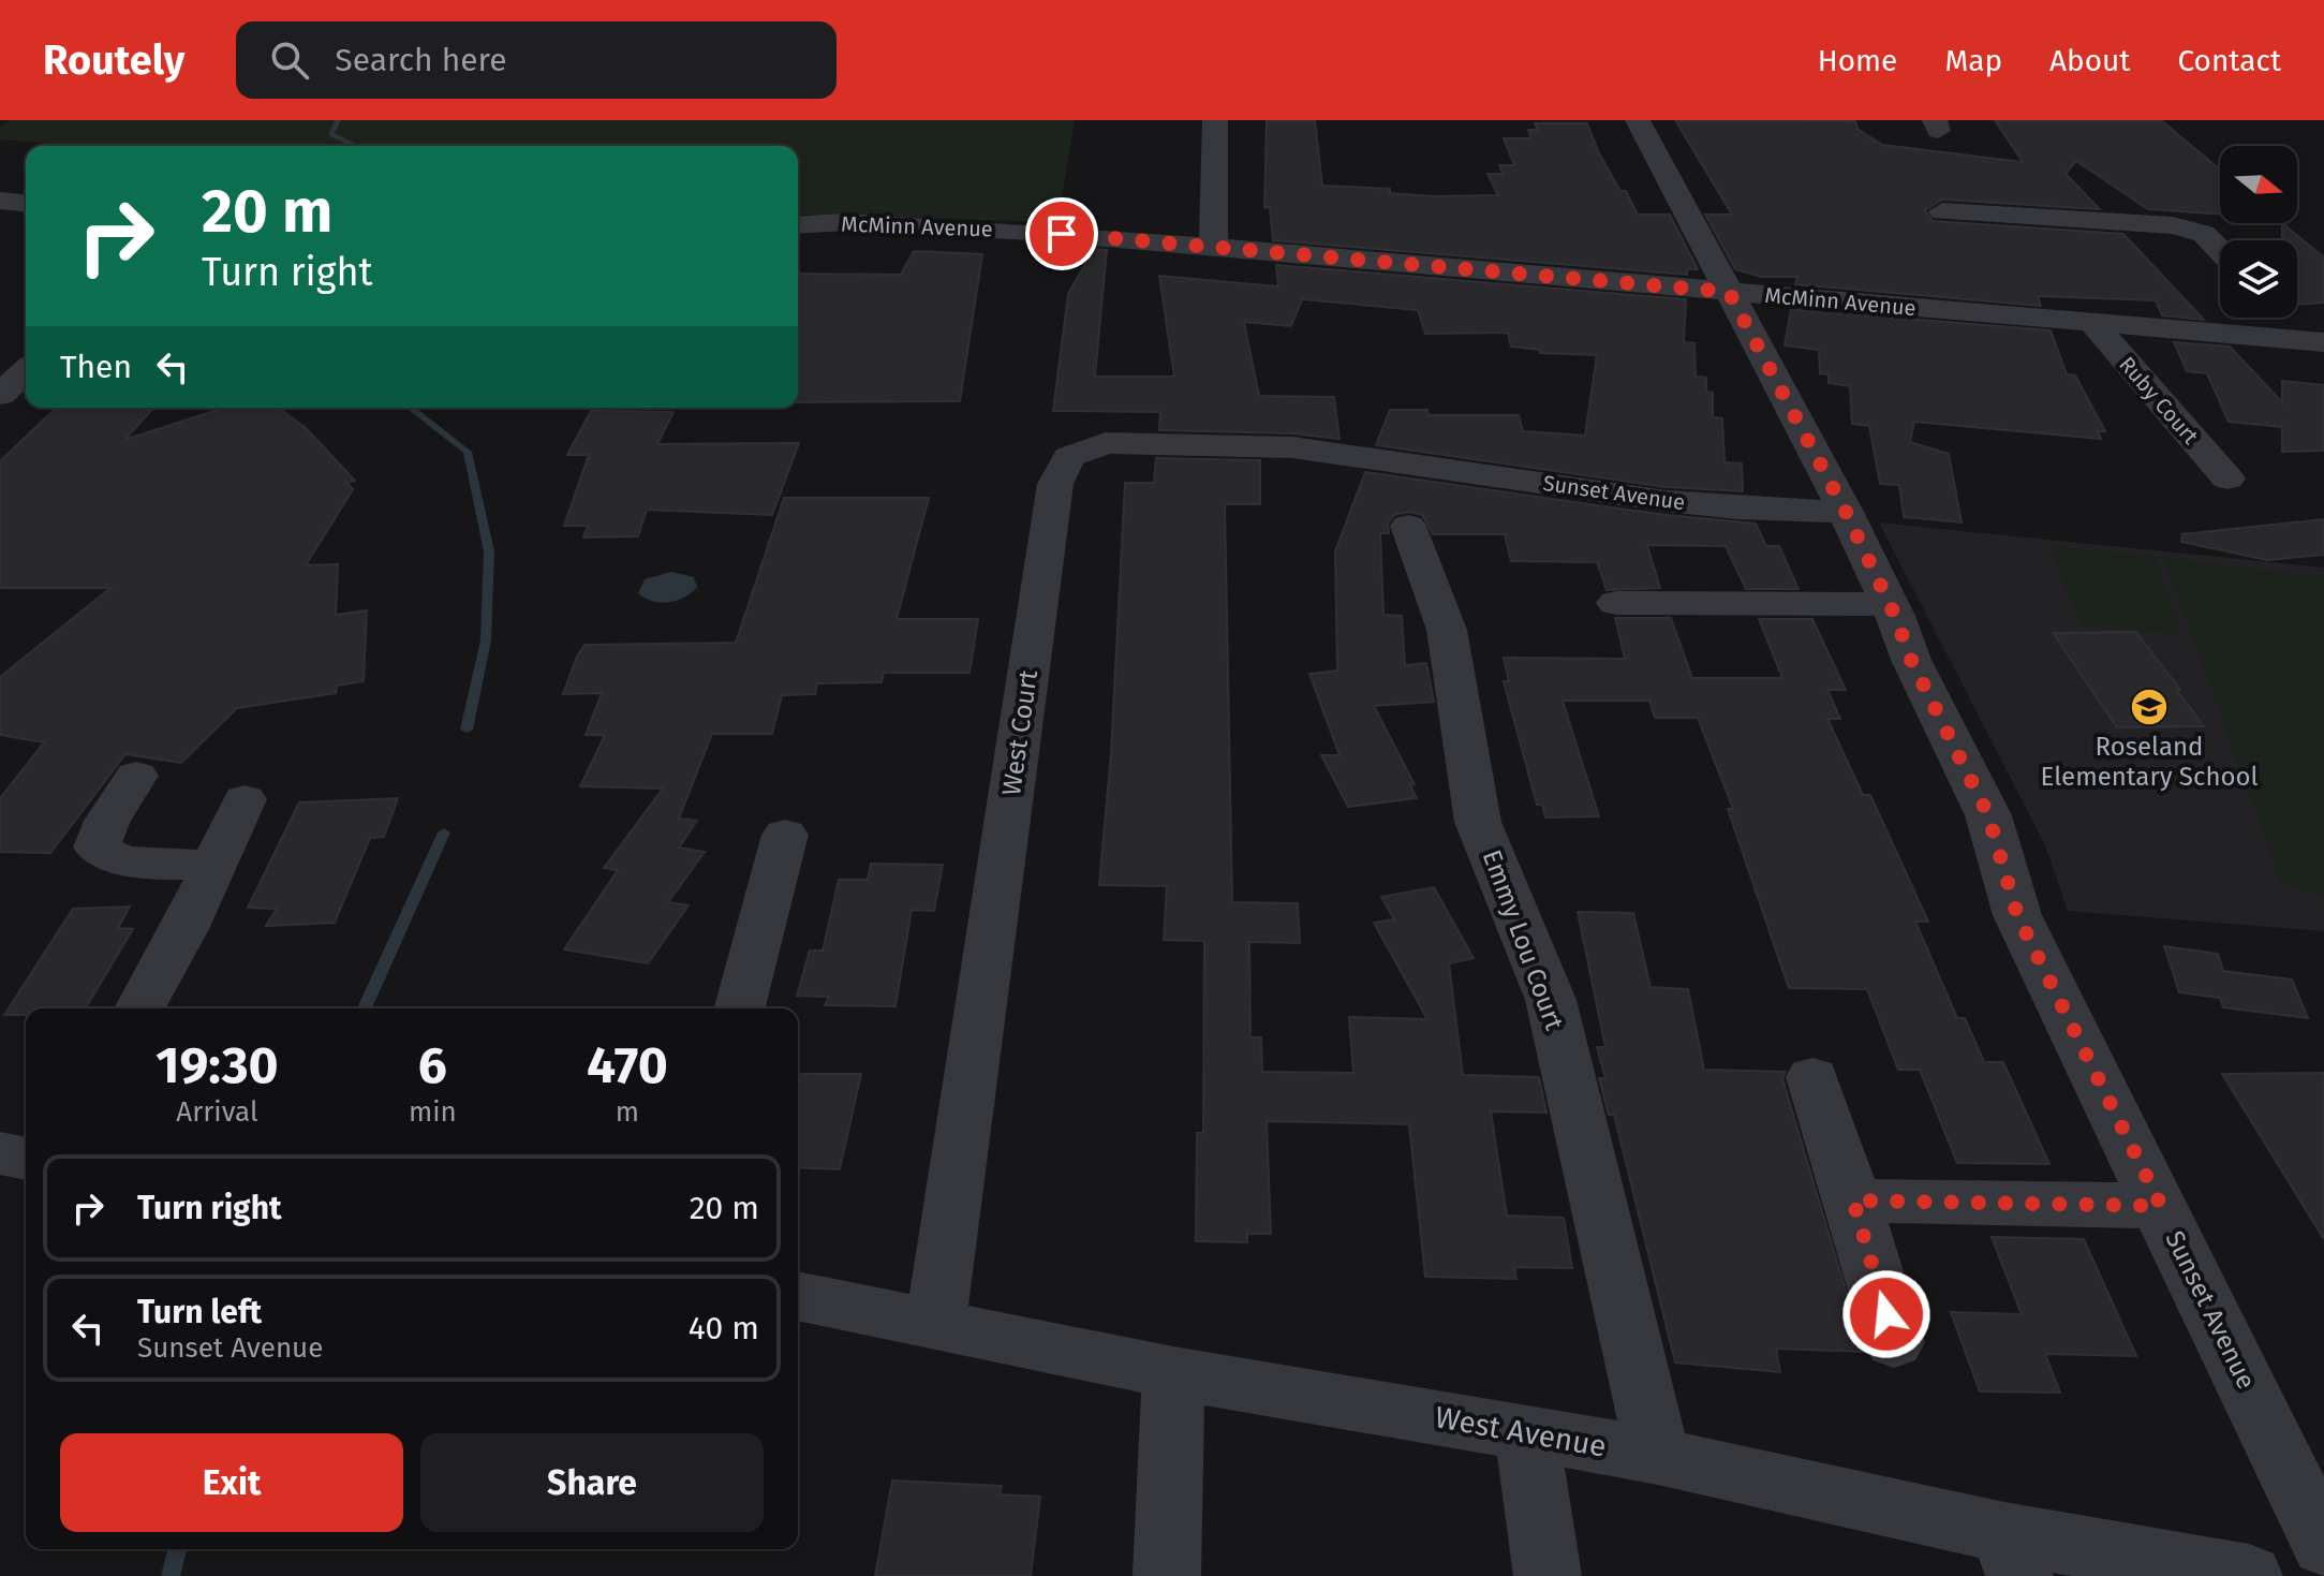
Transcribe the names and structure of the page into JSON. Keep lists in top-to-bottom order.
{
  "streets": {
    "street": [
      "McMinn Avenue",
      "Ruby Court",
      "Sunset Avenue",
      "West Court",
      "Emmy Lou Court",
      "West Avenue"
    ]
  },
  "crossings": [
    ["McMinn Avenue", "Ruby Court"],
    ["McMinn Avenue", "Sunset Avenue"],
    ["Sunset Avenue", "West Court"],
    ["West Court", "West Avenue"],
    ["Emmy Lou Court", "West Avenue"]
  ],
  "places": {
    "school or university": ["Roseland Elementary School"]
  },
  "north": "right",
  "page": {
    "header": "Routely",
    "search": "Search here",
    "nav": [
      "Home",
      "Map",
      "About",
      "Contact"
    ],
    "turn": ["20 m", "Turn right"],
    "then": "Then",
    "eta": [
      "19:30",
      "Arrival",
      "6",
      "min",
      "470",
      "m"
    ],
    "list": [
      {
        "name": "Turn right",
        "value": "20 m"
      },
      {
        "name": "Turn left",
        "note": "Sunset Avenue",
        "value": "40 m"
      }
    ],
    "buttons": ["Exit", "Share"]
  }
}
